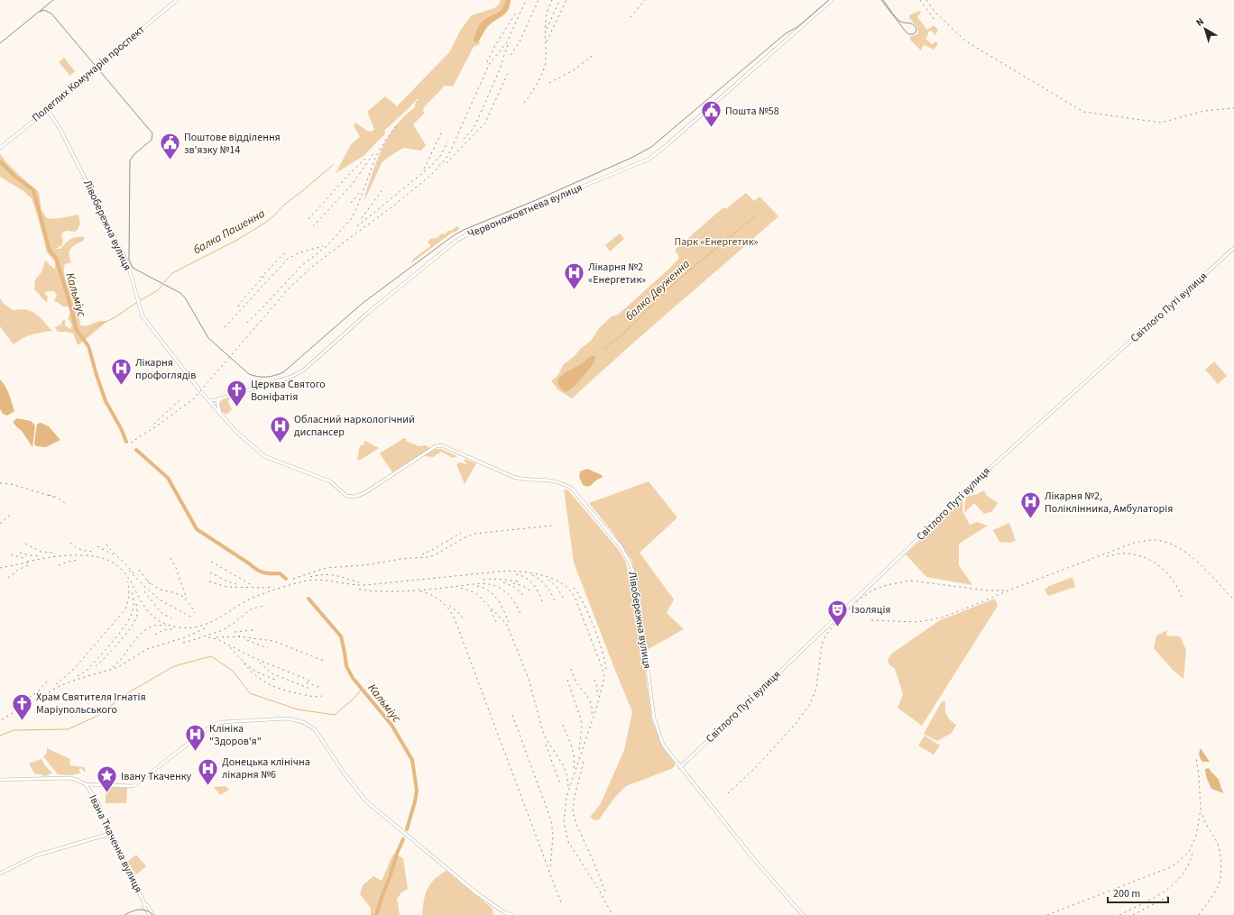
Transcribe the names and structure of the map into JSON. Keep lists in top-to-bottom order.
{
  "streets": {
    "main road": [
      "Полеглих Комунарів проспект",
      "Червоножовтнева вулиця",
      "Лівобережна вулиця",
      "Світлого Путі вулиця",
      "Івана Ткаченка вулиця"
    ]
  },
  "crossings": [
    ["Полеглих Комунарів проспект", "Лівобережна вулиця"],
    ["Червоножовтнева вулиця", "Лівобережна вулиця"],
    ["Лівобережна вулиця", "Світлого Путі вулиця"]
  ],
  "water": ["балка Пашенна", "балка Двуженна", "Кальміус"],
  "parks": ["Парк «Енергетик»"],
  "places": {
    "public building": ["Пошта №58", "Поштове відділення зв'язку №14"],
    "hospital": [
      "Лікарня №2 «Енергетик»",
      "Лікарня профоглядів",
      "Обласний наркологічний диспансер",
      "Лікарня №2, Поліклінника, Амбулаторія",
      "Клініка \"Здоров'я\"",
      "Донецька клінічна лікарня №6"
    ],
    "church": ["Церква Святого Воніфатія", "Храм Святителя Ігнатія Маріупольського"],
    "theatre": ["Ізоляція"],
    "place": ["Івану Ткаченку"]
  },
  "scale_bar": "200 m",
  "north": "top left"
}
